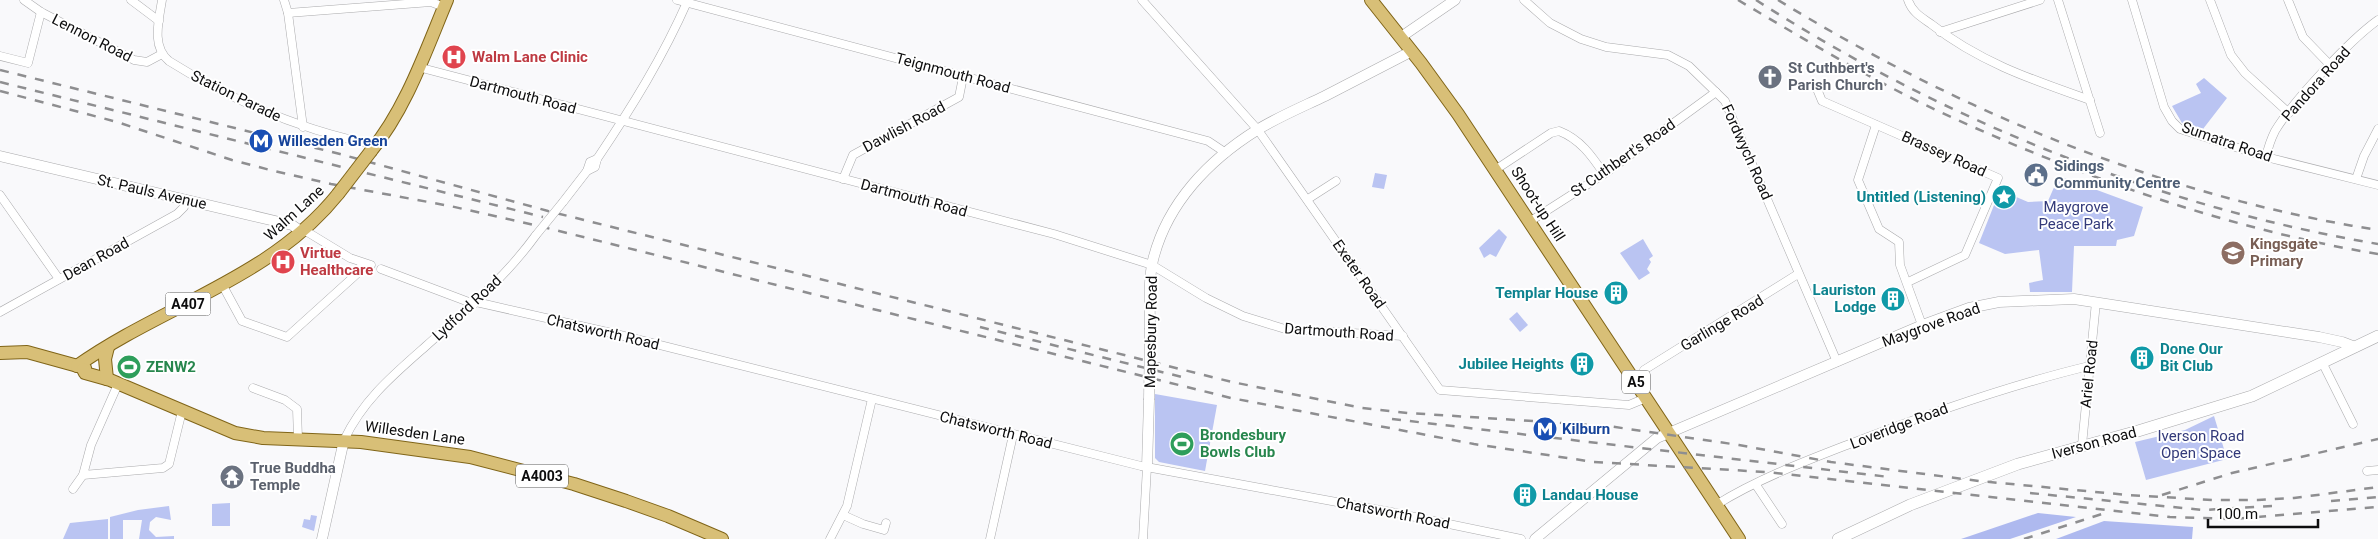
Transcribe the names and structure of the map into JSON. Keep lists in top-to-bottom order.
{
  "streets": {
    "main road": [
      "Shoot-up Hill",
      "Walm Lane",
      "A407",
      "A5",
      "Willesden Lane",
      "Iverson Road",
      "A4003"
    ],
    "street": [
      "Lennon Road",
      "Teignmouth Road",
      "Pandora Road",
      "Dartmouth Road",
      "Station Parade",
      "Dawlish Road",
      "Sumatra Road",
      "Fordwych Road",
      "Brassey Road",
      "St Cuthbert's Road",
      "St. Pauls Avenue",
      "Dean Road",
      "Exeter Road",
      "Lydford Road",
      "Garlinge Road",
      "Maygrove Road",
      "Chatsworth Road",
      "Mapesbury Road",
      "Ariel Road",
      "Loveridge Road"
    ]
  },
  "crossings": [
    ["Lennon Road", "Station Parade"],
    ["Teignmouth Road", "Dawlish Road"],
    ["Teignmouth Road", "Lydford Road"],
    ["Teignmouth Road", "Mapesbury Road"],
    ["Pandora Road", "Sumatra Road"],
    ["Dartmouth Road", "Dawlish Road"],
    ["Dartmouth Road", "Walm Lane"],
    ["Dartmouth Road", "Exeter Road"],
    ["Dartmouth Road", "Lydford Road"],
    ["Dartmouth Road", "Mapesbury Road"],
    ["Station Parade", "Walm Lane"],
    ["Fordwych Road", "St Cuthbert's Road"],
    ["Fordwych Road", "Garlinge Road"],
    ["Fordwych Road", "Maygrove Road"],
    ["St Cuthbert's Road", "Shoot-up Hill"],
    ["St. Pauls Avenue", "Walm Lane"],
    ["St. Pauls Avenue", "Dean Road"],
    ["Shoot-up Hill", "Exeter Road"],
    ["Shoot-up Hill", "Maygrove Road"],
    ["Shoot-up Hill", "Mapesbury Road"],
    ["Shoot-up Hill", "A5"],
    ["Walm Lane", "Willesden Lane"],
    ["Exeter Road", "Mapesbury Road"],
    ["Lydford Road", "Chatsworth Road"],
    ["Lydford Road", "Willesden Lane"],
    ["Maygrove Road", "Ariel Road"],
    ["Maygrove Road", "A5"],
    ["Maygrove Road", "Iverson Road"],
    ["Chatsworth Road", "Mapesbury Road"],
    ["Ariel Road", "Loveridge Road"],
    ["Ariel Road", "Iverson Road"],
    ["A5", "Loveridge Road"]
  ],
  "parks": ["Maygrove Peace Park", "Iverson Road Open Space"],
  "places": {
    "hospital": ["Walm Lane Clinic", "Virtue Healthcare"],
    "church": ["St Cuthbert's Parish Church"],
    "metro station": ["Willesden Green", "Kilburn"],
    "public building": ["Sidings Community Centre"],
    "place": ["Untitled (Listening)"],
    "school or university": ["Kingsgate Primary"],
    "building": [
      "Templar House",
      "Lauriston Lodge",
      "Done Our Bit Club",
      "Jubilee Heights",
      "Landau House"
    ],
    "sports": ["ZENW2", "Brondesbury Bowls Club"],
    "temple": ["True Buddha Temple"]
  },
  "scale_bar": "100 m"
}
